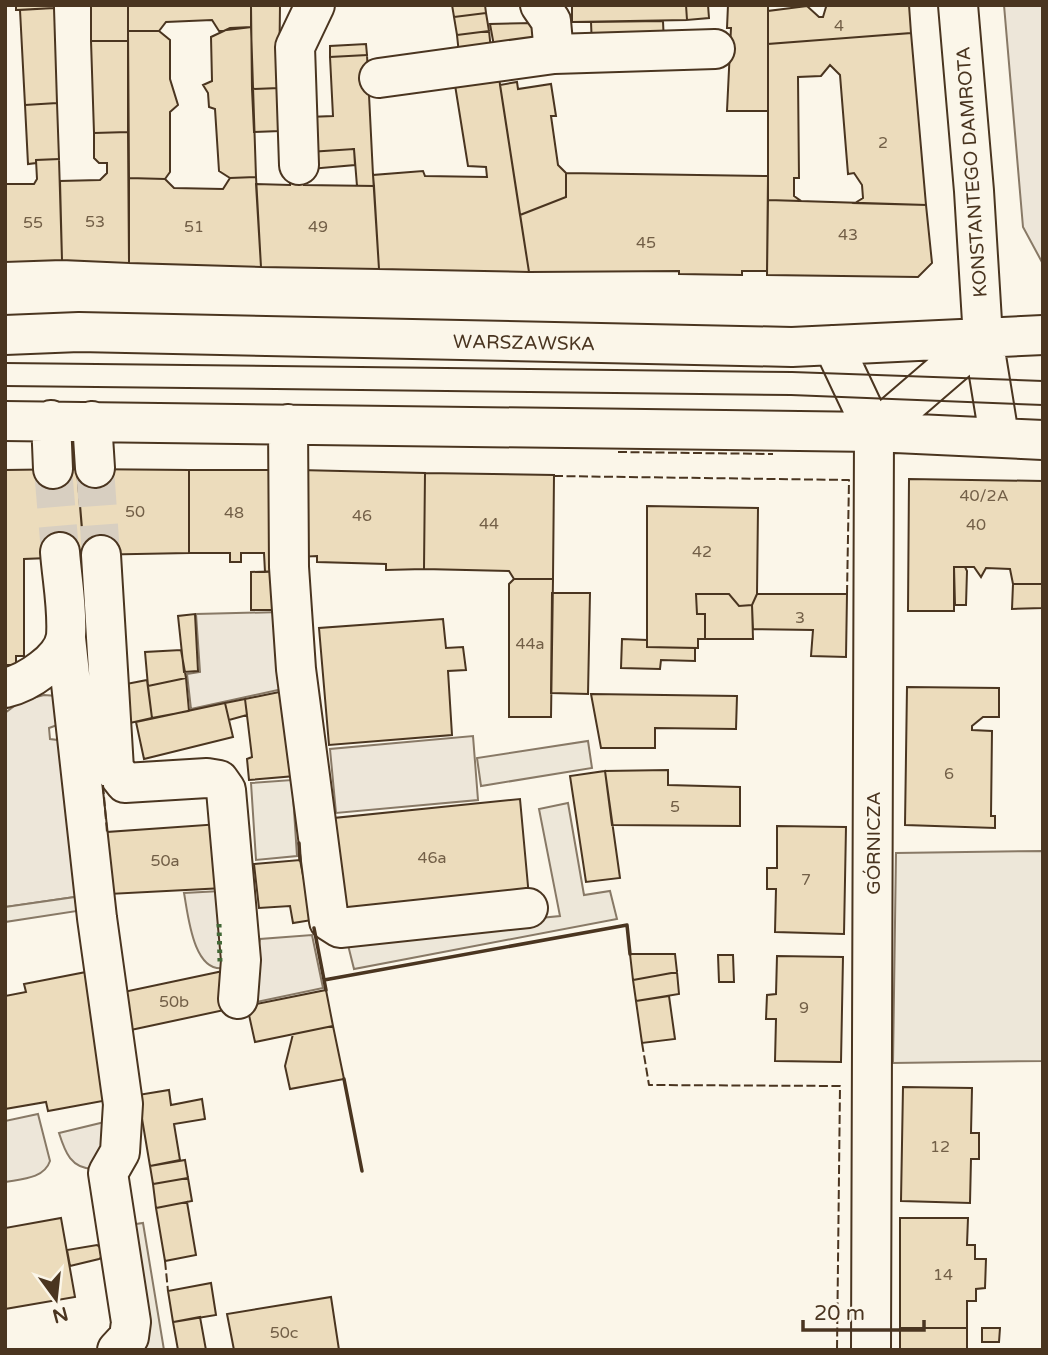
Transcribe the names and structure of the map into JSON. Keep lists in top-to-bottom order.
{
  "streets": {
    "street": ["KONSTANTEGO DAMROTA", "WARSZAWSKA", "GÓRNICZA"]
  },
  "crossings": [
    ["KONSTANTEGO DAMROTA", "WARSZAWSKA"],
    ["WARSZAWSKA", "GÓRNICZA"]
  ],
  "house_numbers": [
    "4",
    "2",
    "53",
    "55",
    "51",
    "49",
    "43",
    "45",
    "40/2A",
    "50",
    "48",
    "46",
    "44",
    "40",
    "42",
    "3",
    "44a",
    "6",
    "5",
    "46a",
    "50a",
    "7",
    "50b",
    "9",
    "12",
    "14",
    "50c"
  ],
  "scale_bar": "20 m",
  "north": "bottom"
}
